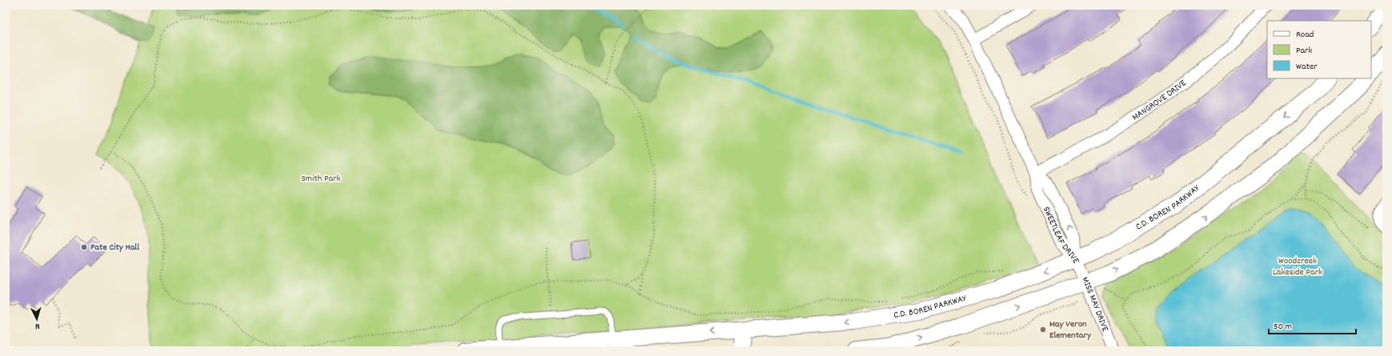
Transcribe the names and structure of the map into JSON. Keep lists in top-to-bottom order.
{
  "streets": {
    "street": [
      "MANGROVE DRIVE",
      "C.D. BOREN PARKWAY",
      "SWEETLEAF DRIVE",
      "MISS MAY DRIVE"
    ]
  },
  "crossings": [
    ["MANGROVE DRIVE", "SWEETLEAF DRIVE"],
    ["C.D. BOREN PARKWAY", "SWEETLEAF DRIVE"],
    ["C.D. BOREN PARKWAY", "MISS MAY DRIVE"],
    ["SWEETLEAF DRIVE", "MISS MAY DRIVE"]
  ],
  "parks": ["Smith Park", "Woodcreek Lakeside Park"],
  "places": ["Fate City Hall", "May Veron Elementary"],
  "legend": ["Road", "Park", "Water"],
  "scale_bar": "50 m",
  "north": "bottom"
}
